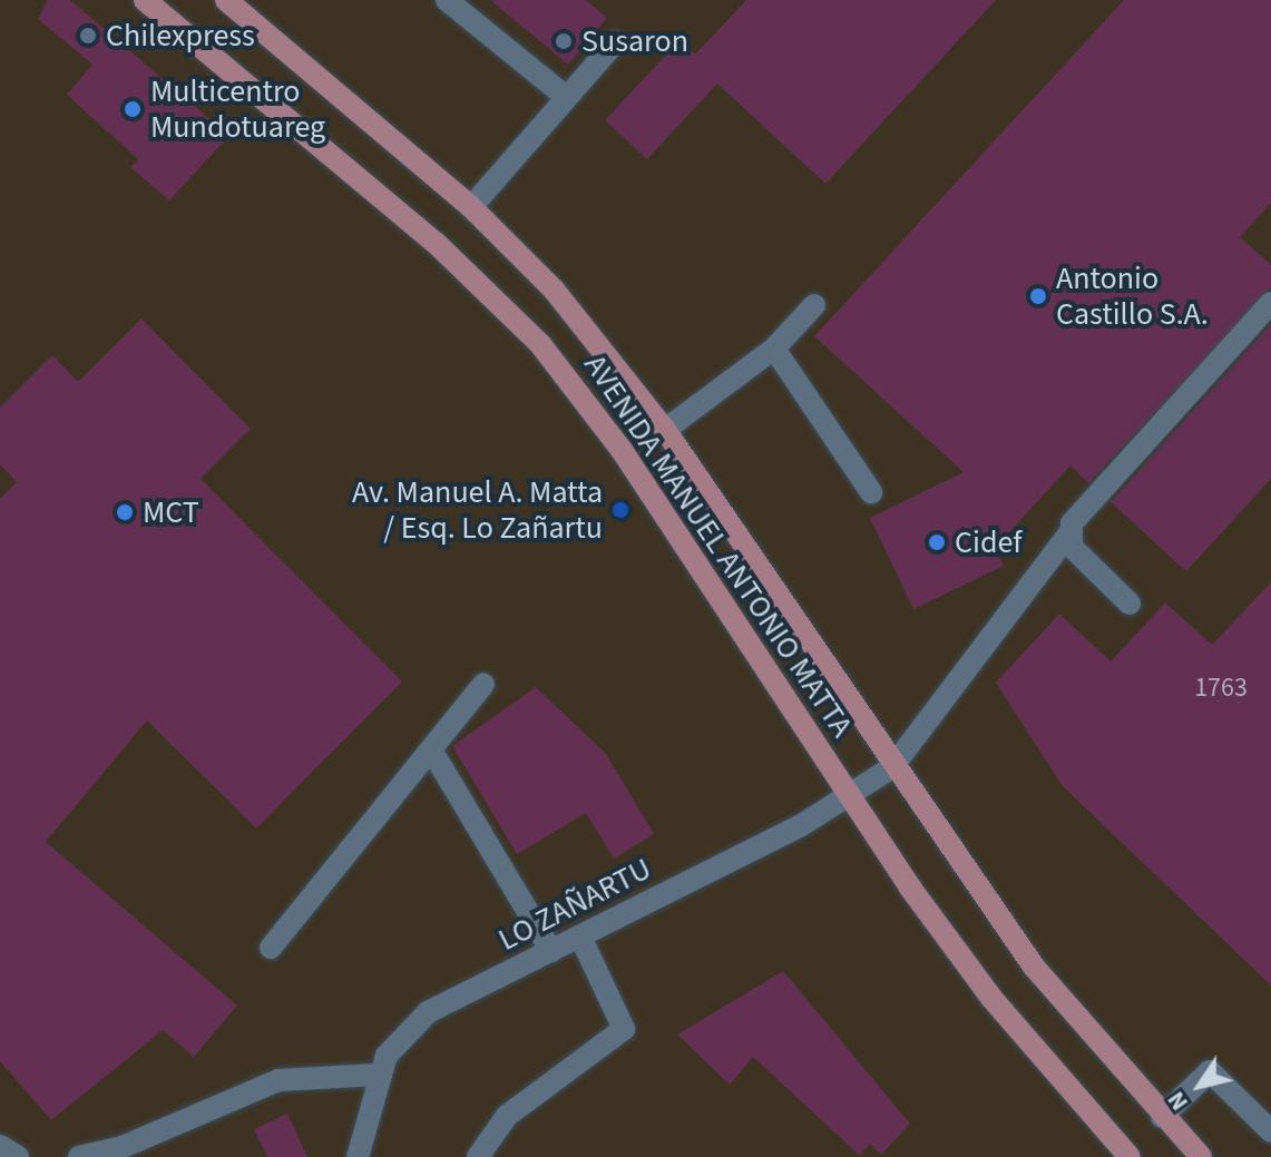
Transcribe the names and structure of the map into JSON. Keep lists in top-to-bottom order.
{
  "streets": {
    "main road": ["AVENIDA MANUEL ANTONIO MATTA"],
    "street": ["LO ZAÑARTU"]
  },
  "crossings": [
    ["AVENIDA MANUEL ANTONIO MATTA", "LO ZAÑARTU"]
  ],
  "places": [
    "Chilexpress",
    "Susaron",
    "Multicentro Mundotuareg",
    "Antonio Castillo S.A.",
    "Av. Manuel A. Matta / Esq. Lo Zañartu",
    "MCT",
    "Cidef"
  ],
  "house_numbers": ["1763"],
  "north": "bottom left"
}
